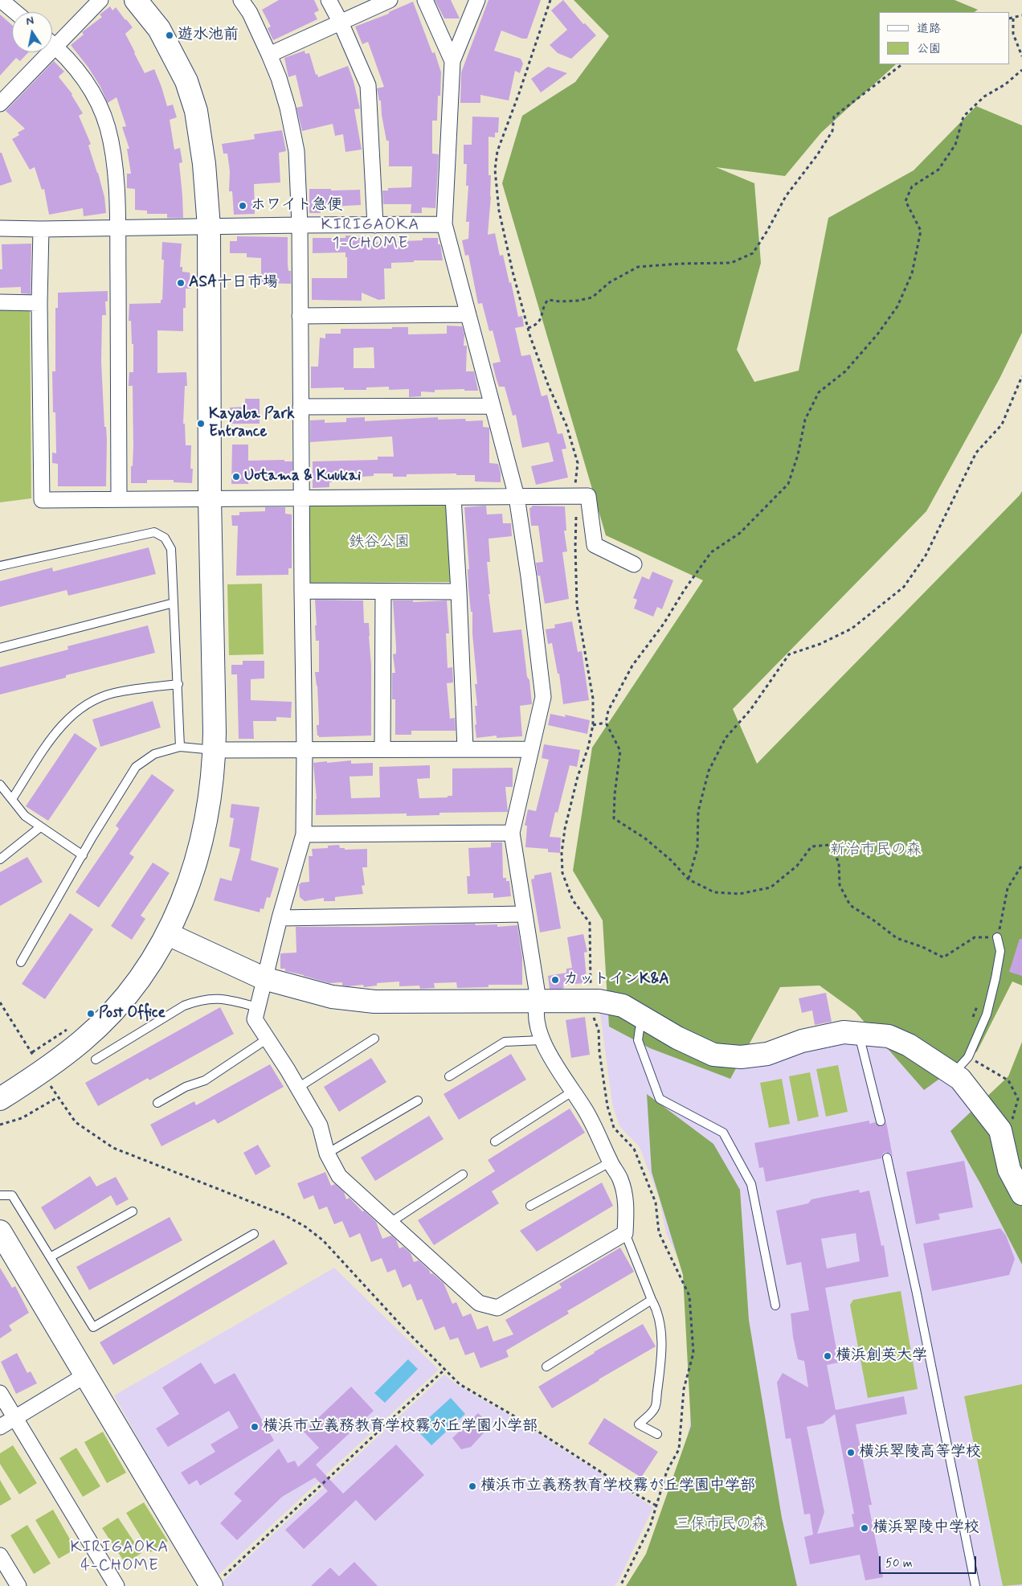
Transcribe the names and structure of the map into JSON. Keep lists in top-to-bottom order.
{
  "districts": ["KIRIGAOKA 1-CHOME", "KIRIGAOKA 4-CHOME"],
  "parks": ["鉄谷公園", "新治市民の森", "三保市民の森"],
  "places": [
    "遊水池前",
    "ホワイト急便",
    "ASA十日市場",
    "Kayaba Park Entrance",
    "Uotama & Kuukai",
    "カットインK&A",
    "Post Office",
    "横浜創英大学",
    "横浜市立義務教育学校霧が丘学園小学部",
    "横浜翠陵高等学校",
    "横浜市立義務教育学校霧が丘学園中学部",
    "横浜翠陵中学校"
  ],
  "legend": ["道路", "公園"],
  "scale_bar": "50 m",
  "north": "top"
}
